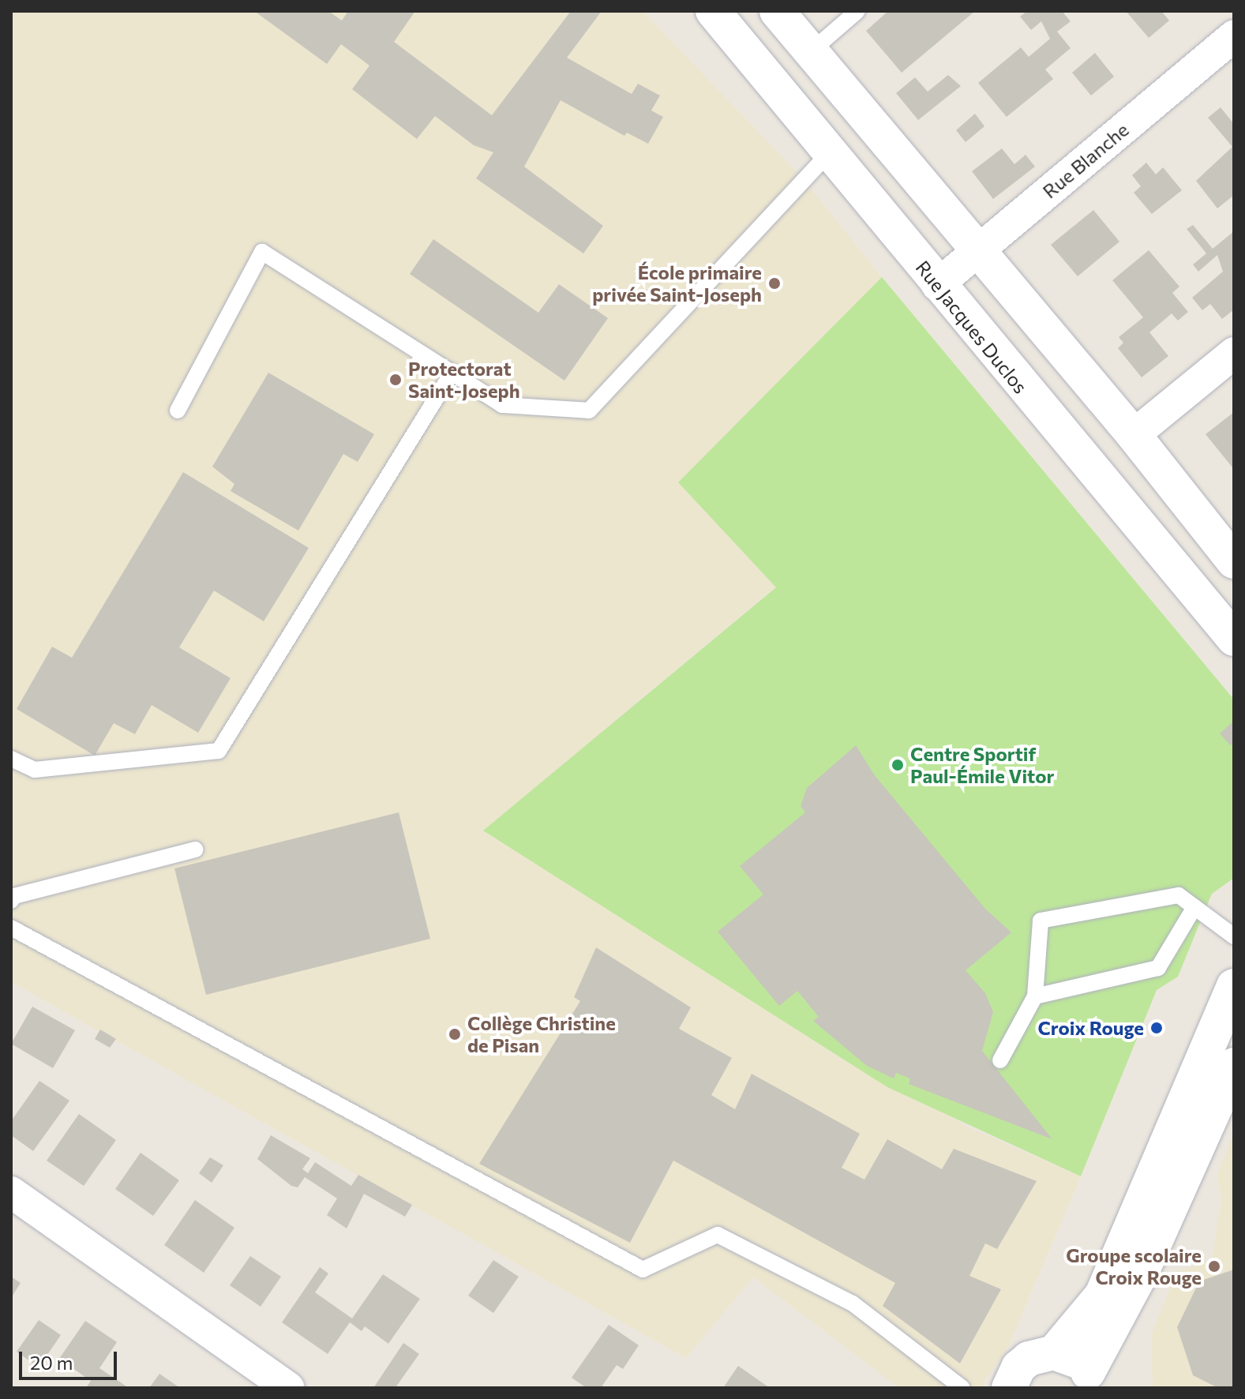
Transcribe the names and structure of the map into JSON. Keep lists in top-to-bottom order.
{
  "streets": {
    "main road": ["Rue Jacques Duclos"],
    "street": ["Rue Blanche"]
  },
  "crossings": [
    ["Rue Blanche", "Rue Jacques Duclos"]
  ],
  "places": [
    "École primaire privée Saint-Joseph",
    "Protectorat Saint-Joseph",
    "Centre Sportif Paul-Émile Vitor",
    "Croix Rouge",
    "Collège Christine de Pisan",
    "Groupe scolaire Croix Rouge"
  ],
  "scale_bar": "20 m"
}
